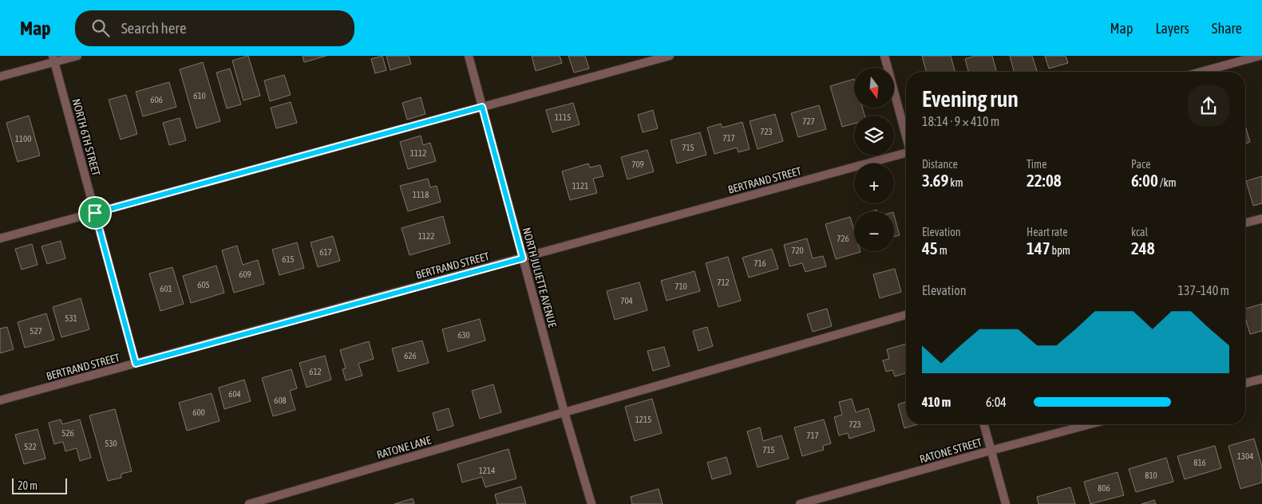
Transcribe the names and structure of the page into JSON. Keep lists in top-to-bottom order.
{
  "streets": {
    "street": [
      "NORTH 6TH STREET",
      "BERTRAND STREET",
      "NORTH JULIETTE AVENUE",
      "RATONE LANE",
      "RATONE STREET"
    ]
  },
  "crossings": [
    ["NORTH 6TH STREET", "BERTRAND STREET"],
    ["BERTRAND STREET", "NORTH JULIETTE AVENUE"],
    ["NORTH JULIETTE AVENUE", "RATONE LANE"]
  ],
  "house_numbers": [
    "610",
    "606",
    "1115",
    "727",
    "723",
    "717",
    "1100",
    "715",
    "1112",
    "709",
    "1121",
    "1118",
    "1122",
    "726",
    "720",
    "617",
    "615",
    "716",
    "609",
    "712",
    "605",
    "710",
    "601",
    "704",
    "531",
    "527",
    "630",
    "626",
    "612",
    "604",
    "608",
    "600",
    "1215",
    "723",
    "526",
    "717",
    "530",
    "522",
    "715",
    "1304",
    "816",
    "1214",
    "810",
    "806"
  ],
  "scale_bar": "20 m",
  "north": "bottom",
  "page": {
    "header": "Map",
    "search": "Search here",
    "nav": ["Map", "Layers", "Share"],
    "map_buttons": ["+", "−"],
    "heading": ["Evening run", "18:14 · 9 × 410 m"],
    "stats": [
      ["Distance", "3.69 km"],
      ["Time", "22:08"],
      ["Pace", "6:00 /km"],
      ["Elevation", "45 m"],
      ["Heart rate", "147 bpm"],
      ["kcal", "248"]
    ],
    "chart": ["Elevation", "137–140 m"],
    "list": [
      {
        "name": "410 m",
        "note": "6:04"
      }
    ],
    "scale": "20 m"
  }
}
